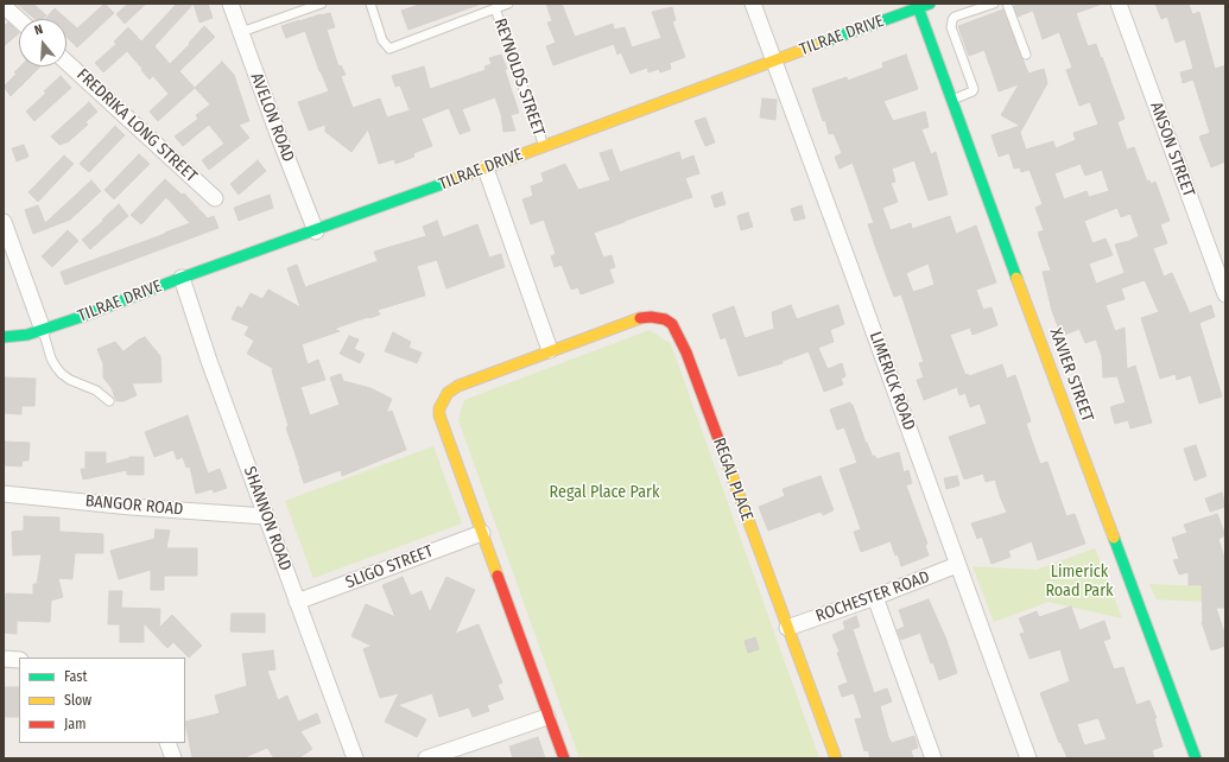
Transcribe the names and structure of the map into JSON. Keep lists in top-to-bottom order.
{
  "streets": {
    "street": [
      "TILRAE DRIVE",
      "AVELON ROAD",
      "FREDRIKA LONG STREET",
      "ANSON STREET",
      "XAVIER STREET",
      "LIMERICK ROAD",
      "REGAL PLACE",
      "BANGOR ROAD",
      "SHANNON ROAD",
      "SLIGO STREET",
      "ROCHESTER ROAD"
    ],
    "lane": ["REYNOLDS STREET"]
  },
  "crossings": [
    ["TILRAE DRIVE", "REYNOLDS STREET"],
    ["TILRAE DRIVE", "AVELON ROAD"],
    ["TILRAE DRIVE", "XAVIER STREET"],
    ["TILRAE DRIVE", "LIMERICK ROAD"],
    ["TILRAE DRIVE", "SHANNON ROAD"],
    ["LIMERICK ROAD", "ROCHESTER ROAD"],
    ["REGAL PLACE", "SLIGO STREET"],
    ["REGAL PLACE", "ROCHESTER ROAD"],
    ["BANGOR ROAD", "SHANNON ROAD"],
    ["SHANNON ROAD", "SLIGO STREET"]
  ],
  "parks": ["Regal Place Park", "Limerick Road Park"],
  "legend": ["Fast", "Slow", "Jam"],
  "north": "top"
}
